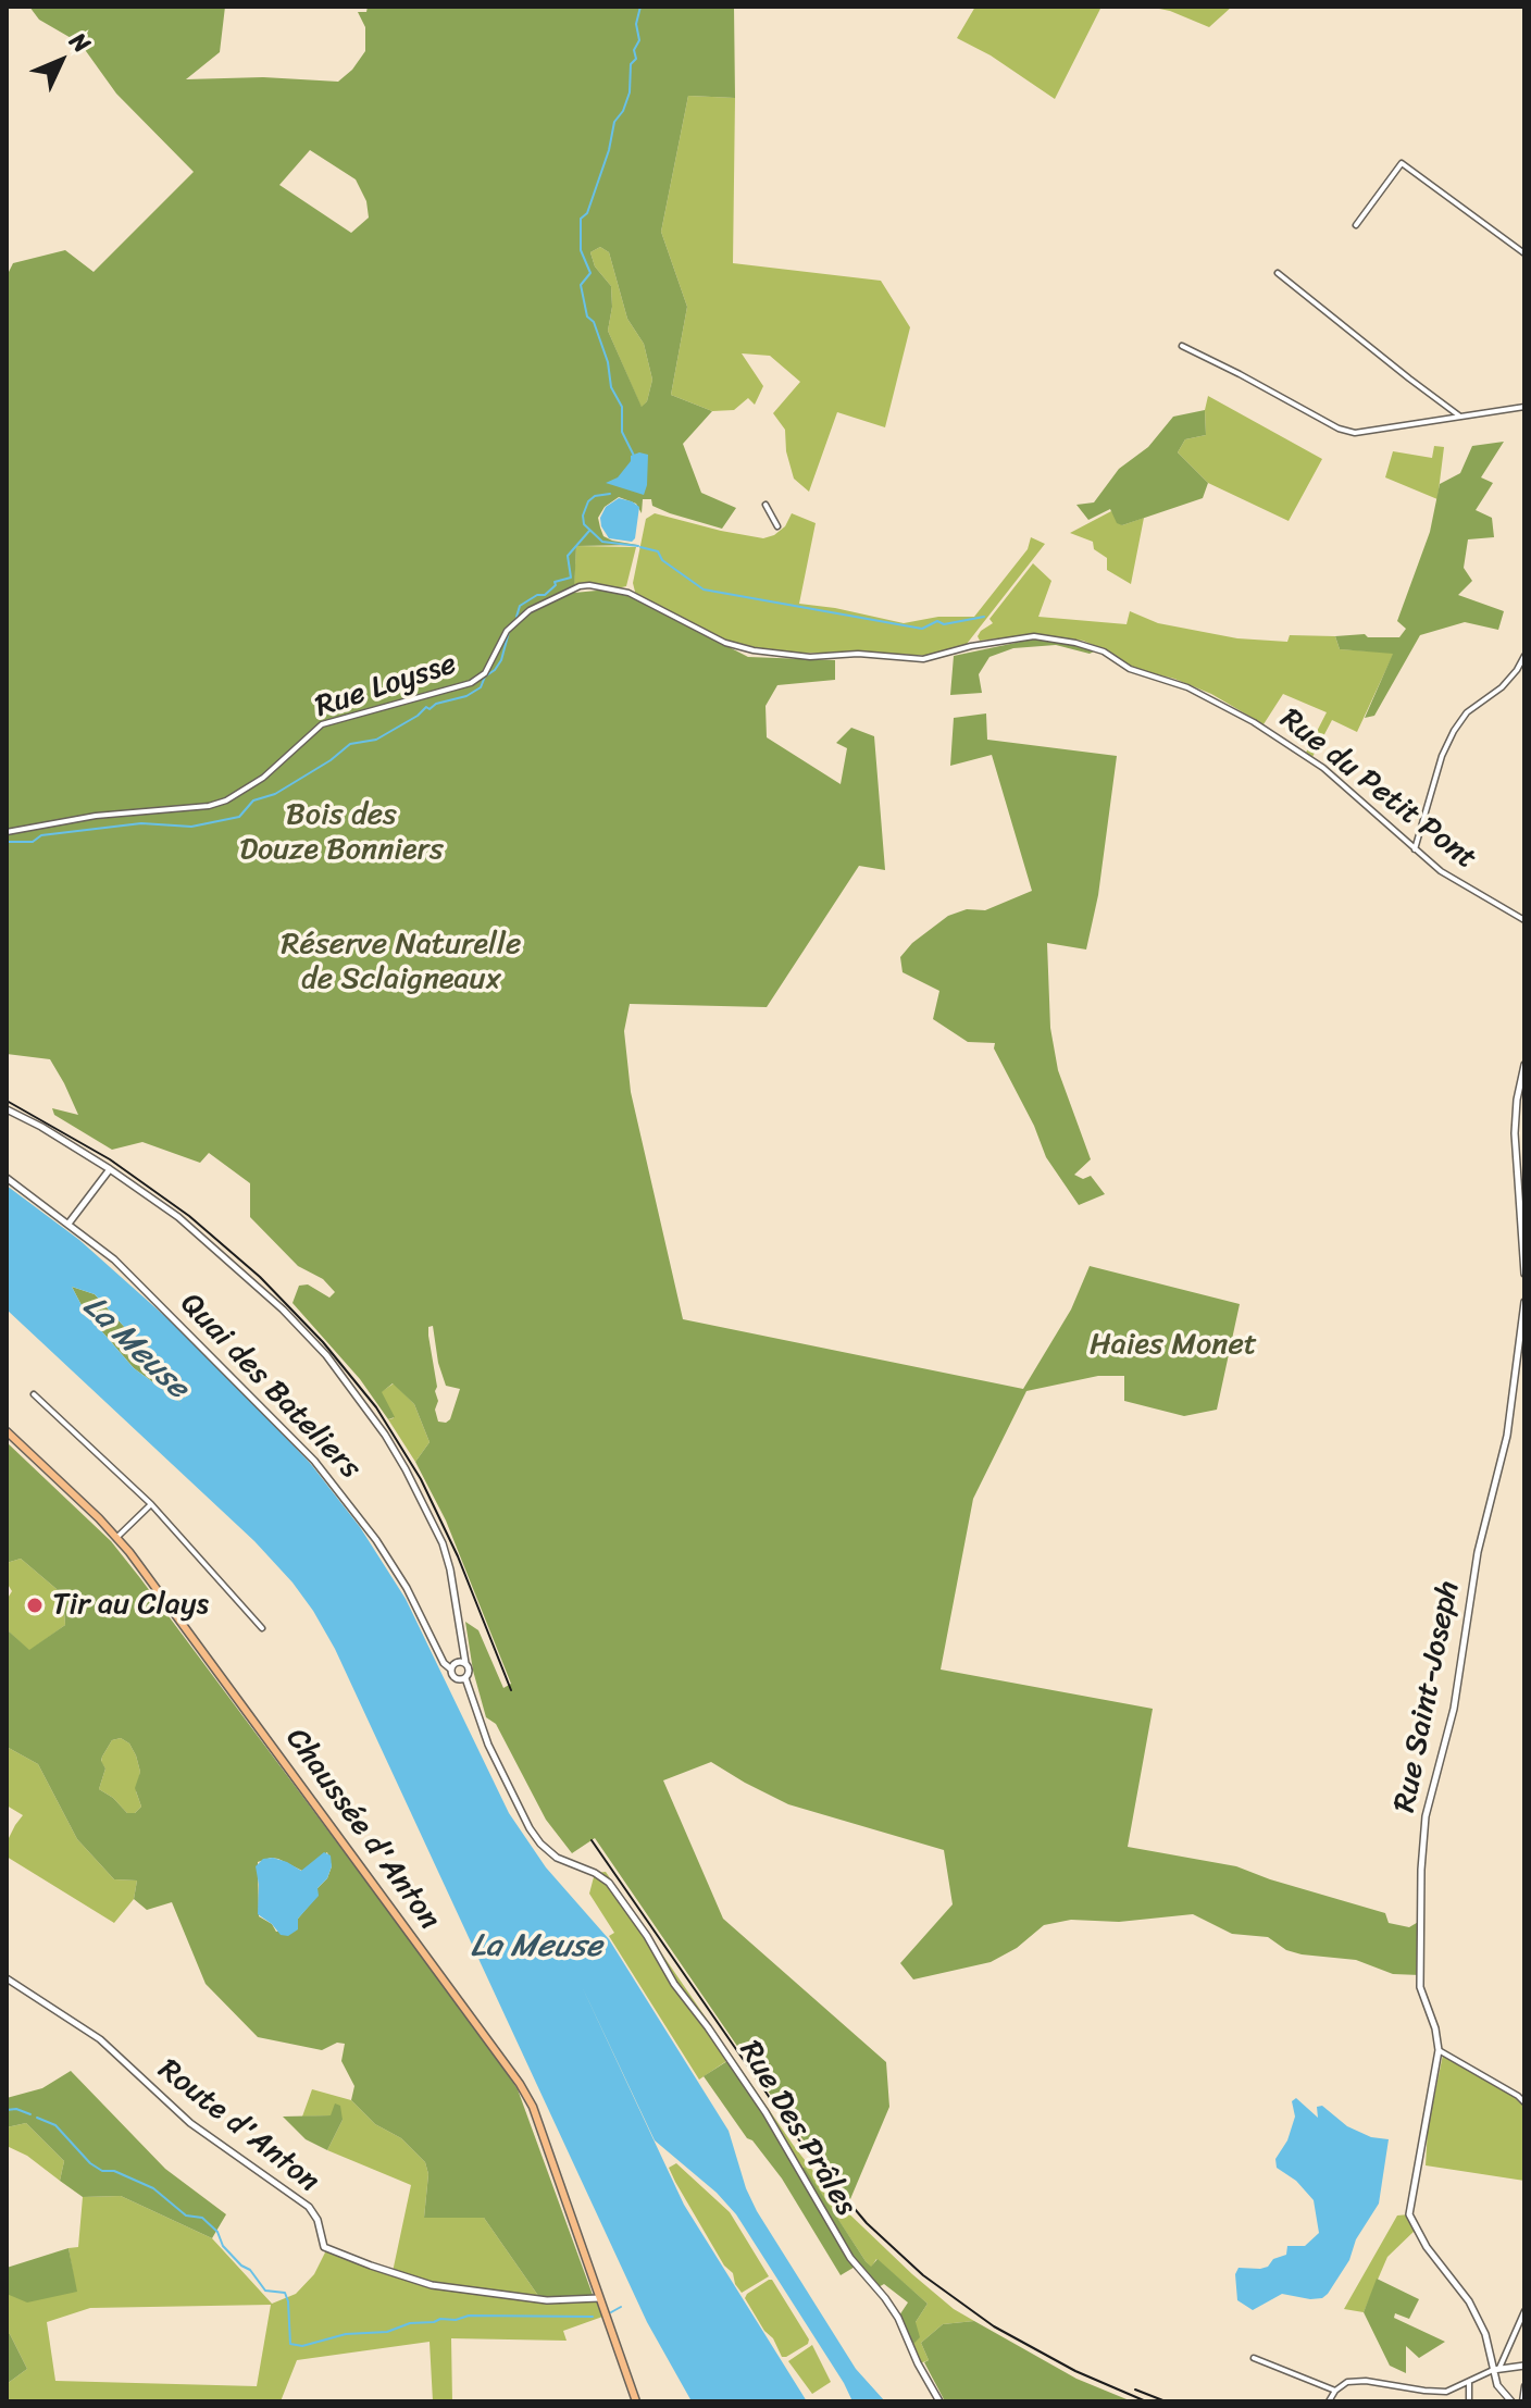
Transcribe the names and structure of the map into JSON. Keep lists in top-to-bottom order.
{
  "streets": {
    "main road": ["Chaussée d'Anton"],
    "street": [
      "Rue Loysse",
      "Rue du Petit Pont",
      "Quai des Bateliers",
      "Rue Saint-Joseph",
      "Route d'Anton",
      "Rue Des Prâles"
    ]
  },
  "crossings": [
    ["Rue Loysse", "Rue du Petit Pont"],
    ["Quai des Bateliers", "Rue Des Prâles"],
    ["Chaussée d'Anton", "Route d'Anton"]
  ],
  "water": ["La Meuse"],
  "parks": ["Bois des Douze Bonniers", "Réserve Naturelle de Sclaigneaux", "Haies Monet"],
  "places": ["Tir au Clays"],
  "north": "top right"
}
